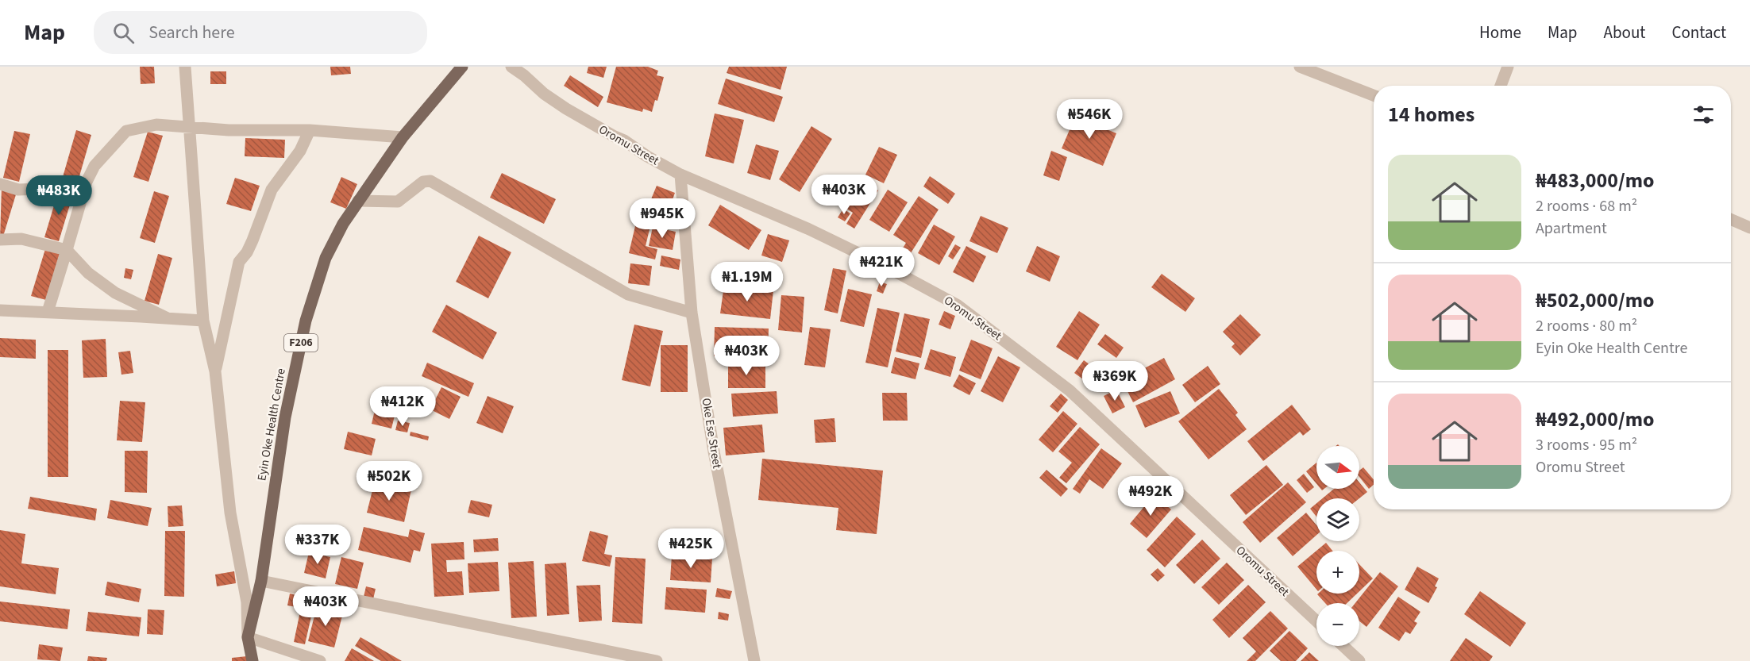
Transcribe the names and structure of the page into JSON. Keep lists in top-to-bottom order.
{
  "streets": {
    "main road": ["F206", "Eyin Oke Health Centre"],
    "street": ["Oromu Street", "Oke Ese Street"]
  },
  "crossings": [
    ["Oromu Street", "Oke Ese Street"]
  ],
  "north": "right",
  "page": {
    "header": "Map",
    "search": "Search here",
    "nav": [
      "Home",
      "Map",
      "About",
      "Contact"
    ],
    "heading": "14 homes",
    "price": [
      "₦546K",
      "₦403K",
      "₦483K",
      "₦945K",
      "₦421K",
      "₦1.19M",
      "₦403K",
      "₦369K",
      "₦412K",
      "₦502K",
      "₦492K",
      "₦337K",
      "₦425K",
      "₦403K"
    ],
    "list": [
      {
        "name": "₦483,000/mo",
        "note": "2 rooms · 68 m² · Apartment"
      },
      {
        "name": "₦502,000/mo",
        "note": "2 rooms · 80 m² · Eyin Oke Health Centre"
      },
      {
        "name": "₦492,000/mo",
        "note": "3 rooms · 95 m² · Oromu Street"
      }
    ],
    "map_buttons": ["+", "−"]
  }
}
